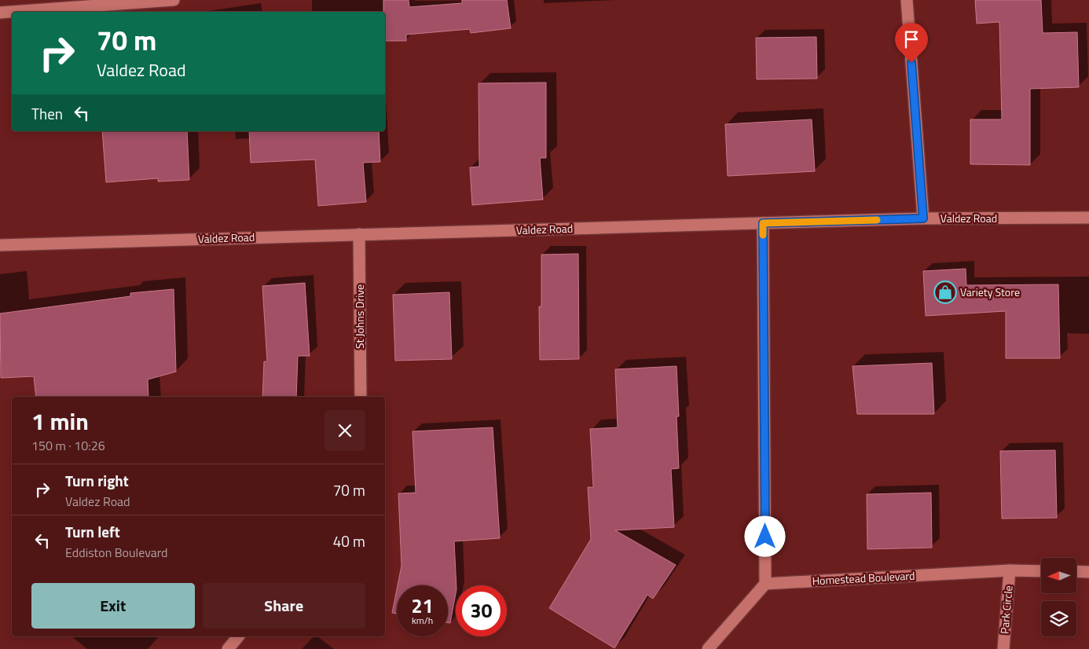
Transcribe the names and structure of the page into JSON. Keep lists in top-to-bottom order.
{
  "streets": {
    "street": [
      "Valdez Road",
      "St Johns Drive",
      "Homestead Boulevard",
      "Park Circle"
    ]
  },
  "crossings": [
    ["Valdez Road", "St Johns Drive"],
    ["Homestead Boulevard", "Park Circle"]
  ],
  "places": {
    "shop": ["Variety Store"]
  },
  "north": "left",
  "page": {
    "turn": ["70 m", "Valdez Road"],
    "then": "Then",
    "heading": ["1 min", "150 m · 10:26"],
    "list": [
      {
        "name": "Turn right",
        "note": "Valdez Road",
        "value": "70 m"
      },
      {
        "name": "Turn left",
        "note": "Eddiston Boulevard",
        "value": "40 m"
      }
    ],
    "buttons": ["Exit", "Share"],
    "speed": "21 km/h",
    "limit": "30"
  }
}
